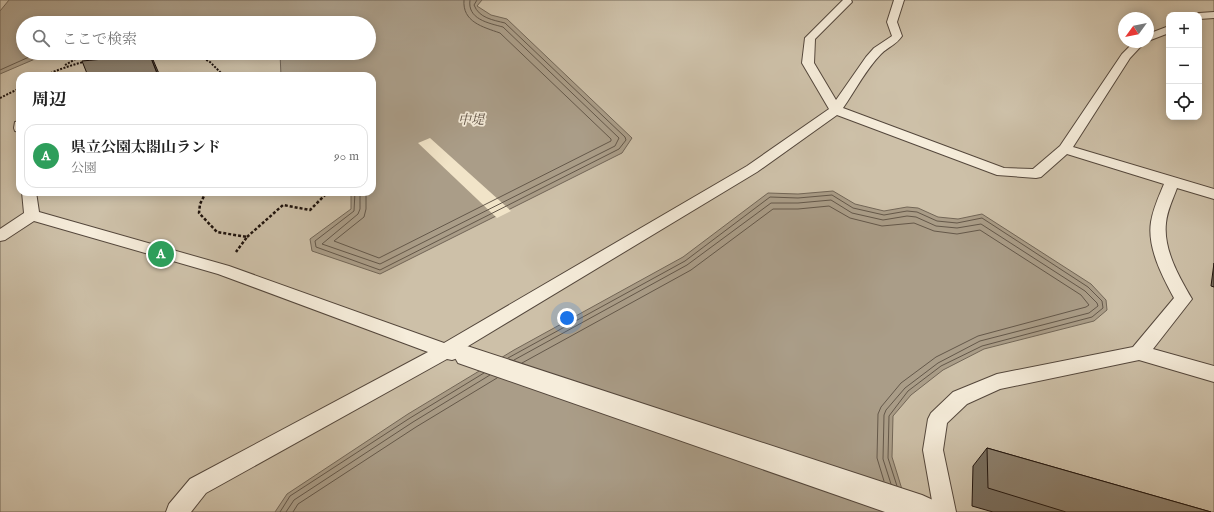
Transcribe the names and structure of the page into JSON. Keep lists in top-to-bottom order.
{
  "water": ["中堤"],
  "north": "bottom left",
  "page": {
    "map_buttons": ["+", "−"],
    "search": "ここで検索",
    "heading": "周辺",
    "list": [
      {
        "mark": "A",
        "name": "県立公園太閤山ランド",
        "note": "公園",
        "value": "90 m"
      }
    ],
    "pins": "A"
  }
}
